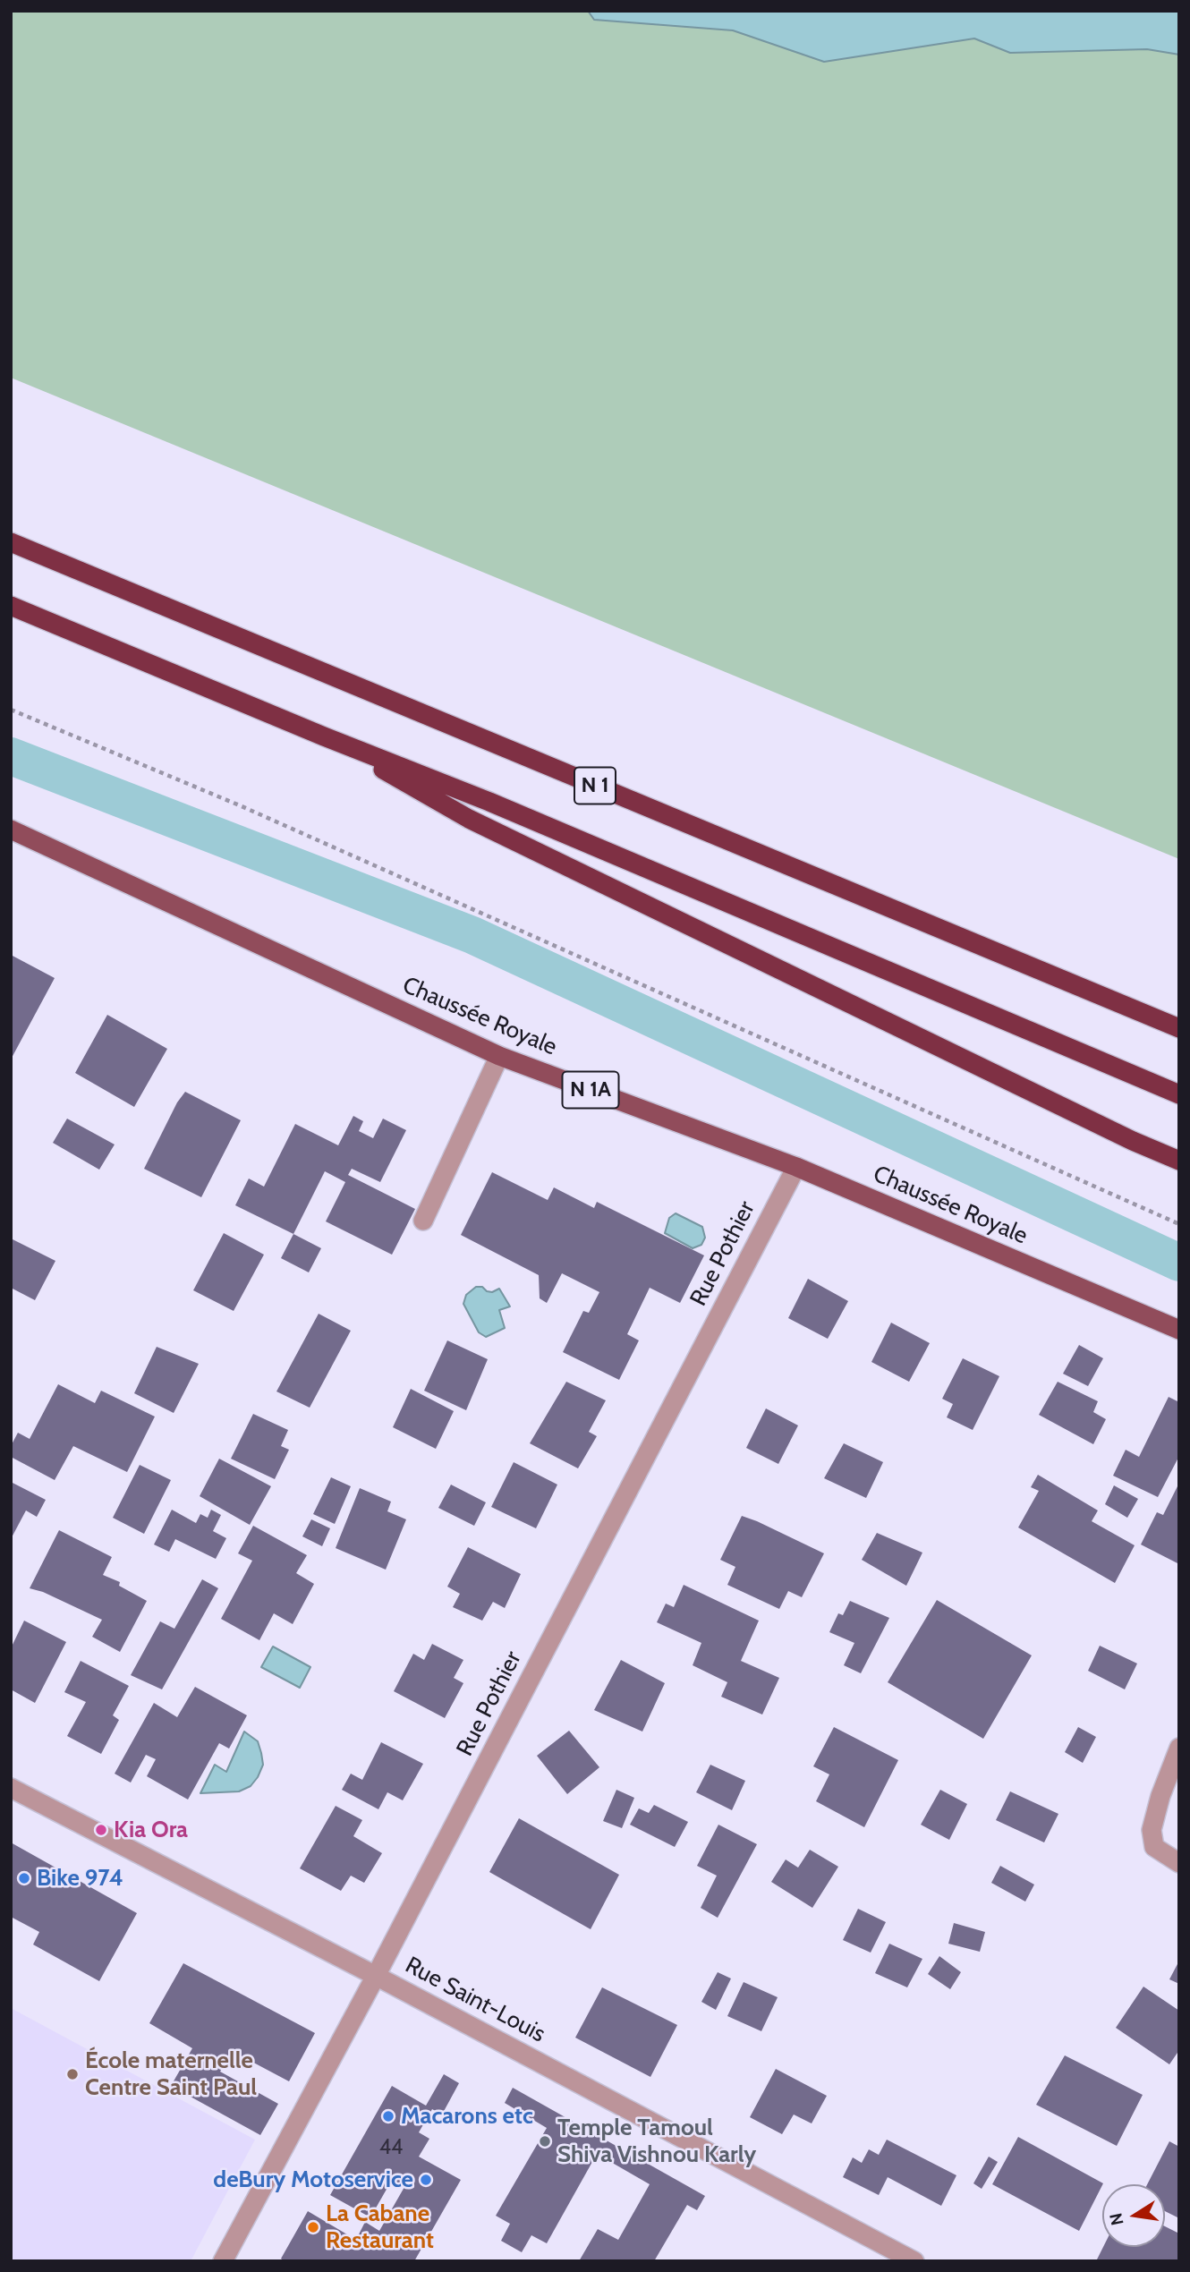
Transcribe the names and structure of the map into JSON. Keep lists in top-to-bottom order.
{
  "streets": {
    "highway": ["N 1"],
    "main road": ["Chaussée Royale", "N 1A"],
    "street": ["Rue Pothier", "Rue Saint-Louis"]
  },
  "crossings": [
    ["Chaussée Royale", "Rue Pothier"],
    ["Rue Pothier", "Rue Saint-Louis"]
  ],
  "places": [
    "Kia Ora",
    "Bike 974",
    "École maternelle Centre Saint Paul",
    "Macarons etc",
    "Temple Tamoul Shiva Vishnou Karly",
    "deBury Motoservice",
    "La Cabane Restaurant"
  ],
  "house_numbers": ["44"],
  "north": "left"
}
